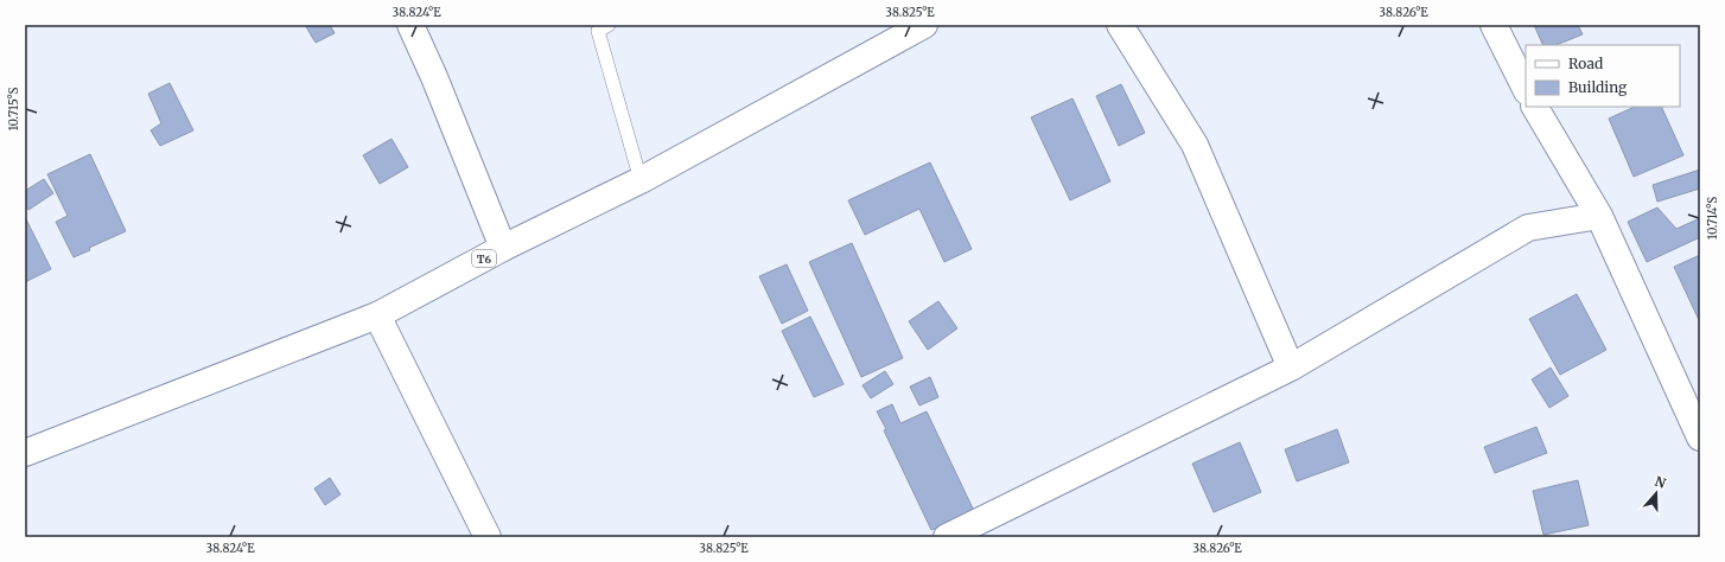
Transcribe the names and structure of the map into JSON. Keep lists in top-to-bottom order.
{
  "streets": {
    "main road": ["T6"]
  },
  "legend": ["Road", "Building"],
  "north": "top",
  "coordinates": [
    "38.824°E",
    "38.825°E",
    "38.826°E",
    "10.715°S",
    "10.714°S"
  ]
}
